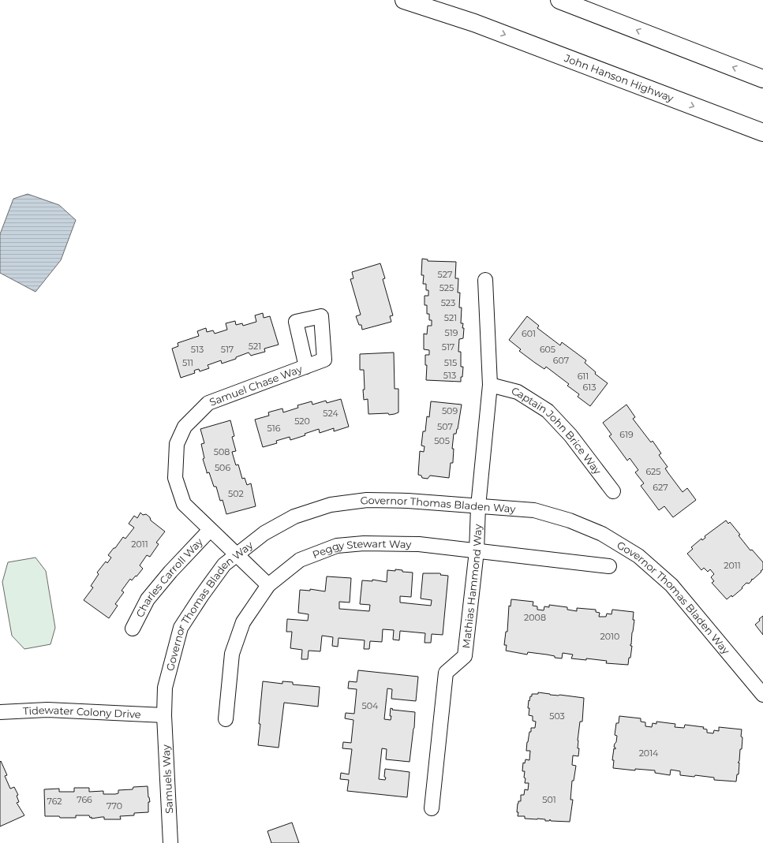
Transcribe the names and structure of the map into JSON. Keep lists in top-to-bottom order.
{
  "streets": {
    "highway": ["John Hanson Highway"],
    "street": [
      "Samuel Chase Way",
      "Captain John Brice Way",
      "Governor Thomas Bladen Way",
      "Peggy Stewart Way",
      "Charles Carroll Way",
      "Mathias Hammond Way",
      "Tidewater Colony Drive",
      "Samuels Way"
    ]
  },
  "crossings": [
    ["Samuel Chase Way", "Governor Thomas Bladen Way"],
    ["Samuel Chase Way", "Peggy Stewart Way"],
    ["Samuel Chase Way", "Charles Carroll Way"],
    ["Governor Thomas Bladen Way", "Mathias Hammond Way"],
    ["Governor Thomas Bladen Way", "Tidewater Colony Drive"],
    ["Governor Thomas Bladen Way", "Samuels Way"],
    ["Peggy Stewart Way", "Mathias Hammond Way"],
    ["Tidewater Colony Drive", "Samuels Way"]
  ],
  "house_numbers": [
    "527",
    "525",
    "523",
    "521",
    "519",
    "601",
    "521",
    "517",
    "513",
    "517",
    "605",
    "607",
    "511",
    "515",
    "513",
    "611",
    "613",
    "509",
    "524",
    "520",
    "507",
    "516",
    "619",
    "505",
    "508",
    "506",
    "625",
    "627",
    "502",
    "2011",
    "2011",
    "2008",
    "2010",
    "504",
    "503",
    "2014",
    "766",
    "501",
    "762",
    "770"
  ]
}
